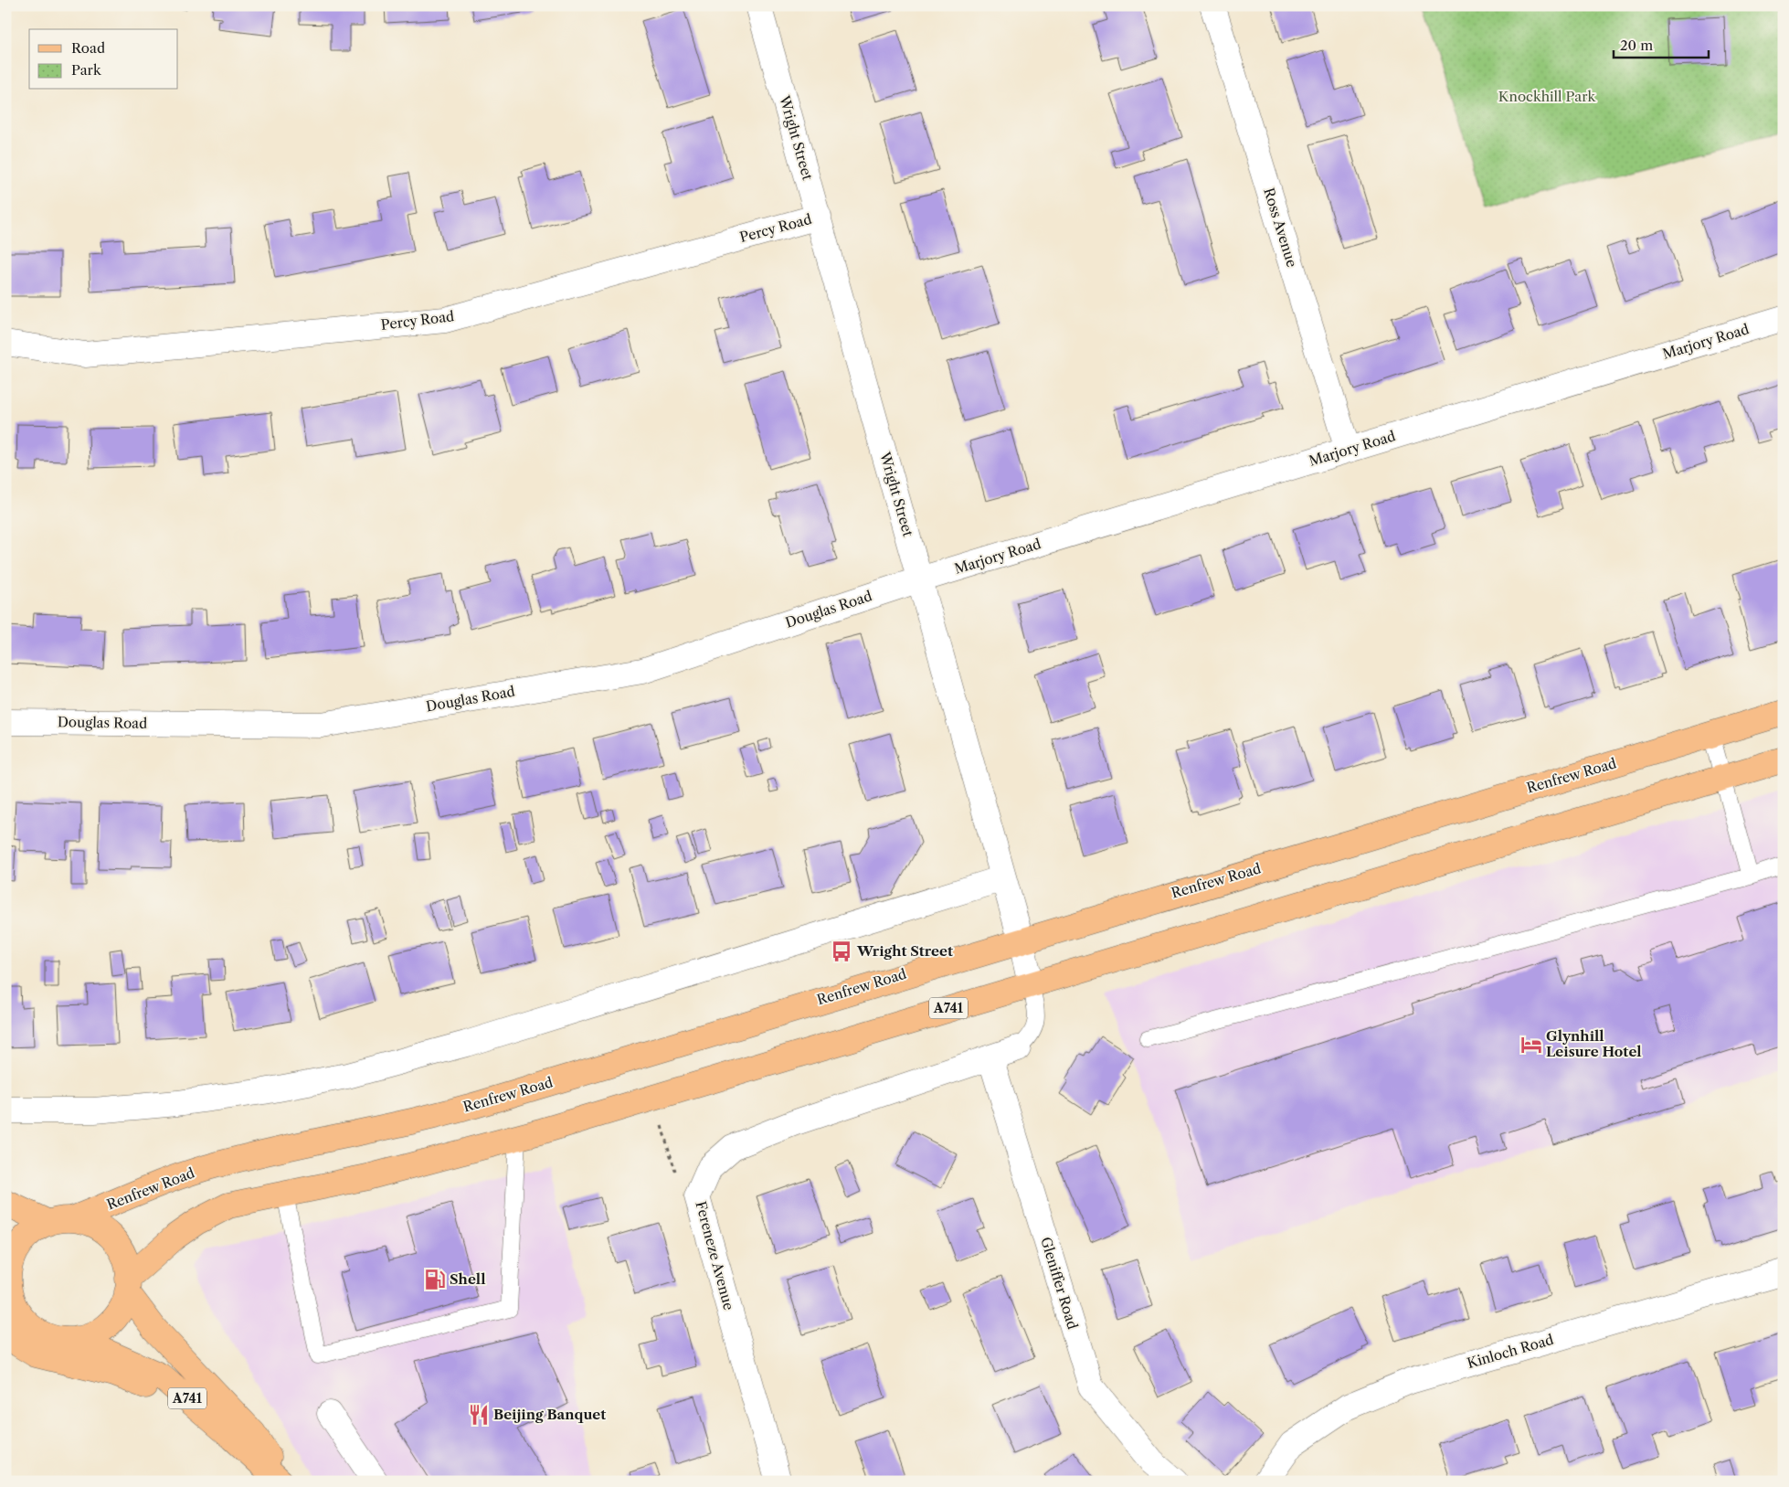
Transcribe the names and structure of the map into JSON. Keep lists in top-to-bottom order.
{
  "streets": {
    "main road": ["Renfrew Road", "A741"],
    "street": [
      "Wright Street",
      "Ross Avenue",
      "Percy Road",
      "Marjory Road",
      "Douglas Road",
      "Fereneze Avenue",
      "Gleniffer Road",
      "Kinloch Road"
    ]
  },
  "crossings": [
    ["Wright Street", "Percy Road"],
    ["Wright Street", "Marjory Road"],
    ["Wright Street", "Douglas Road"],
    ["Wright Street", "Renfrew Road"],
    ["Wright Street", "A741"],
    ["Ross Avenue", "Marjory Road"],
    ["Marjory Road", "Douglas Road"],
    ["Renfrew Road", "A741"],
    ["Fereneze Avenue", "Gleniffer Road"]
  ],
  "parks": ["Knockhill Park"],
  "places": {
    "bus stop": ["Wright Street"],
    "hotel": ["Glynhill Leisure Hotel"],
    "fuel station": ["Shell"],
    "restaurant": ["Beijing Banquet"]
  },
  "legend": ["Road", "Park"],
  "scale_bar": "20 m"
}
